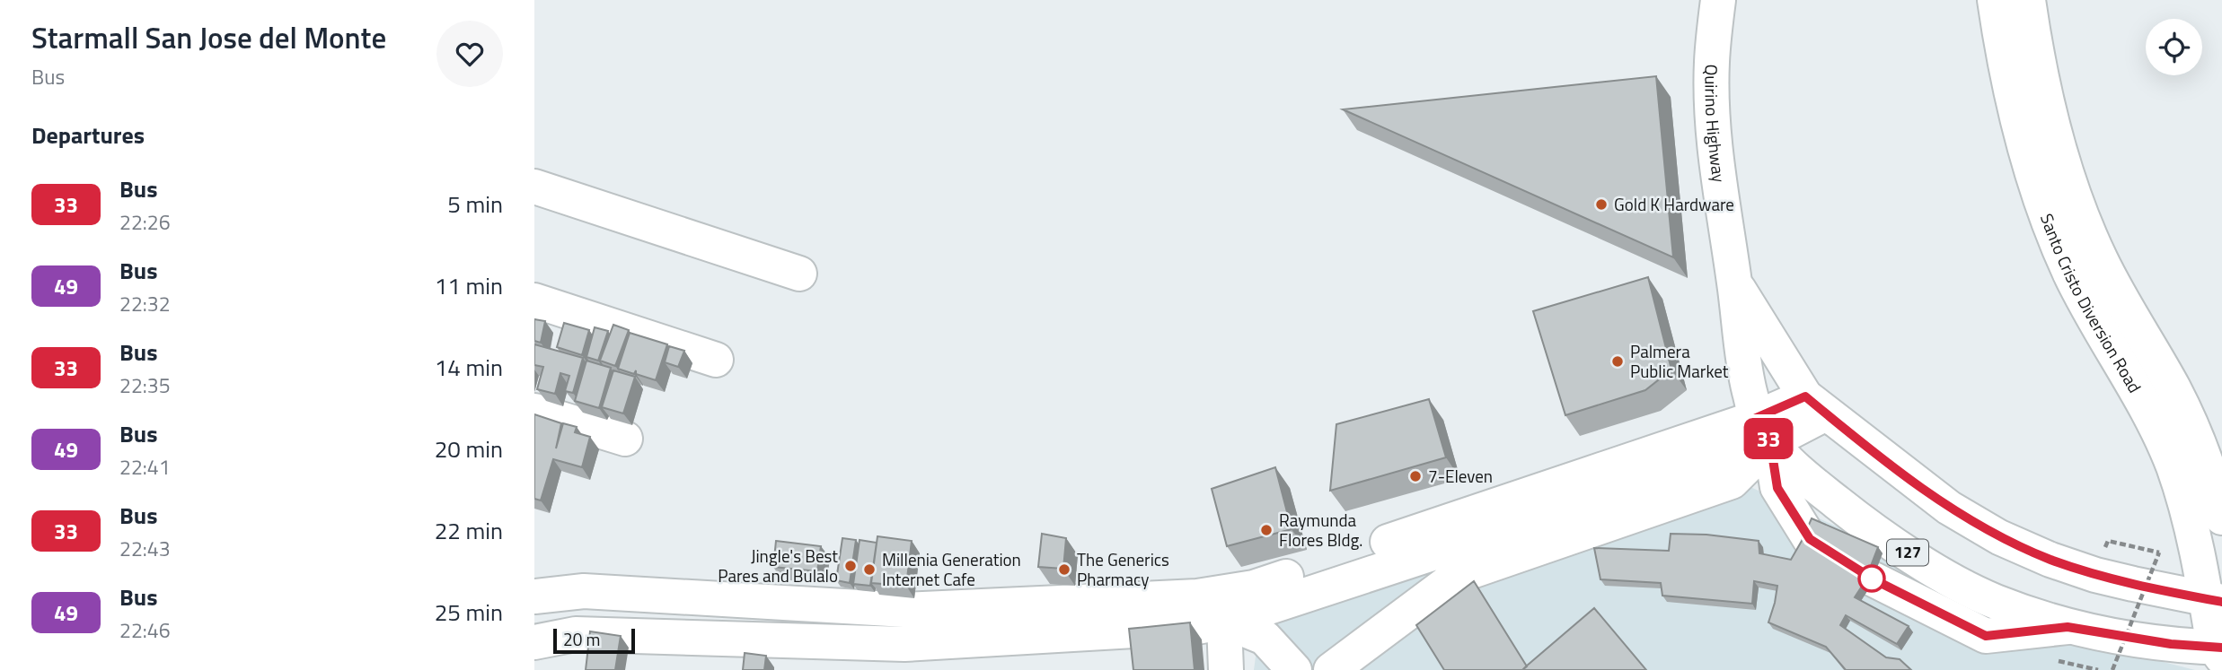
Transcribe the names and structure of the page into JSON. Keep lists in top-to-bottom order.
{
  "streets": {
    "main road": ["Quirino Highway", "Santo Cristo Diversion Road", "127"]
  },
  "crossings": [
    ["Quirino Highway", "Santo Cristo Diversion Road"]
  ],
  "places": [
    "Gold K Hardware",
    "Palmera Public Market",
    "7-Eleven",
    "Raymunda Flores Bldg.",
    "Jingle's Best Pares and Bulalo",
    "Millenia Generation Internet Cafe",
    "The Generics Pharmacy"
  ],
  "lines": ["bus line 33"],
  "scale_bar": "20 m",
  "page": {
    "heading": [
      ["Starmall San Jose del Monte", "Bus"],
      "Departures"
    ],
    "on_map": "33",
    "list": [
      {
        "mark": "33",
        "name": "Bus",
        "note": "22:26",
        "value": "5 min"
      },
      {
        "mark": "49",
        "name": "Bus",
        "note": "22:32",
        "value": "11 min"
      },
      {
        "mark": "33",
        "name": "Bus",
        "note": "22:35",
        "value": "14 min"
      },
      {
        "mark": "49",
        "name": "Bus",
        "note": "22:41",
        "value": "20 min"
      },
      {
        "mark": "33",
        "name": "Bus",
        "note": "22:43",
        "value": "22 min"
      },
      {
        "mark": "49",
        "name": "Bus",
        "note": "22:46",
        "value": "25 min"
      }
    ],
    "scale": "20 m"
  }
}
